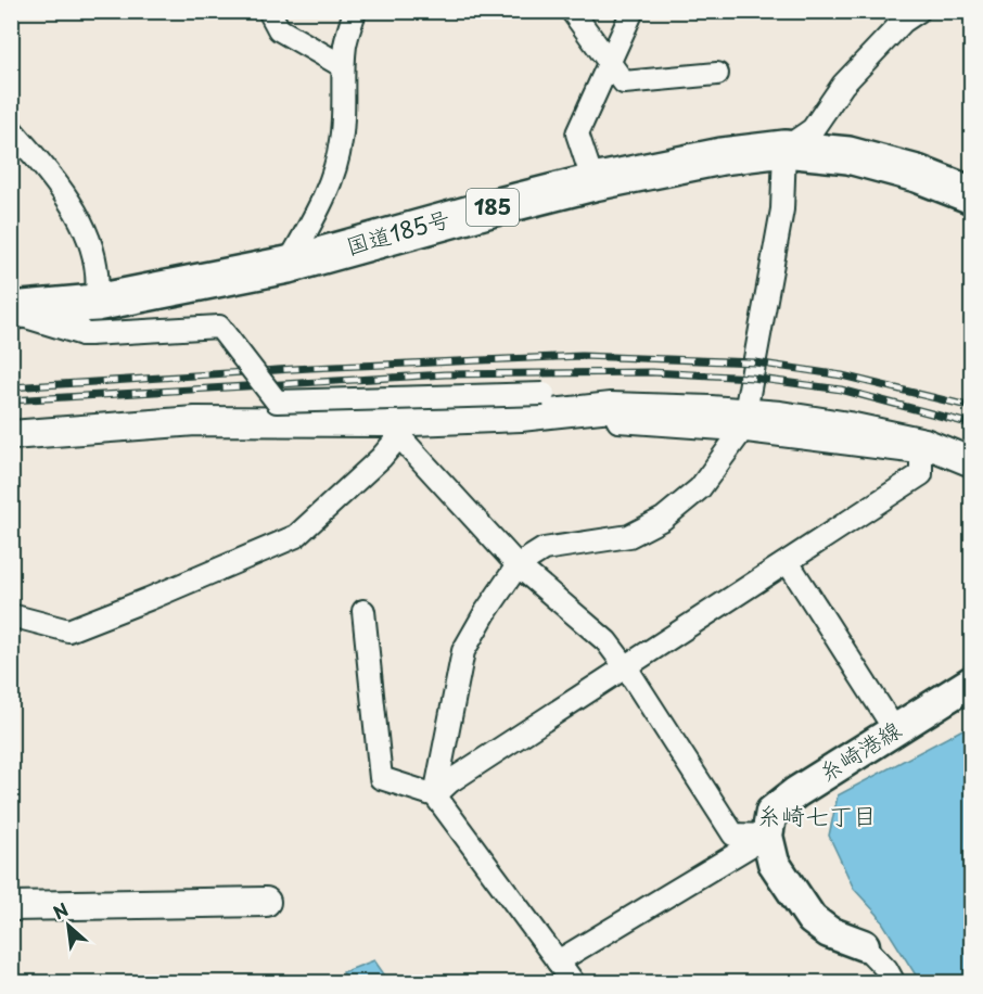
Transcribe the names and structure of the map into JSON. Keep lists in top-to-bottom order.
{
  "streets": {
    "highway": ["185", "国道185号"],
    "main road": ["糸崎港線"]
  },
  "districts": ["糸崎七丁目"],
  "north": "top left"
}
